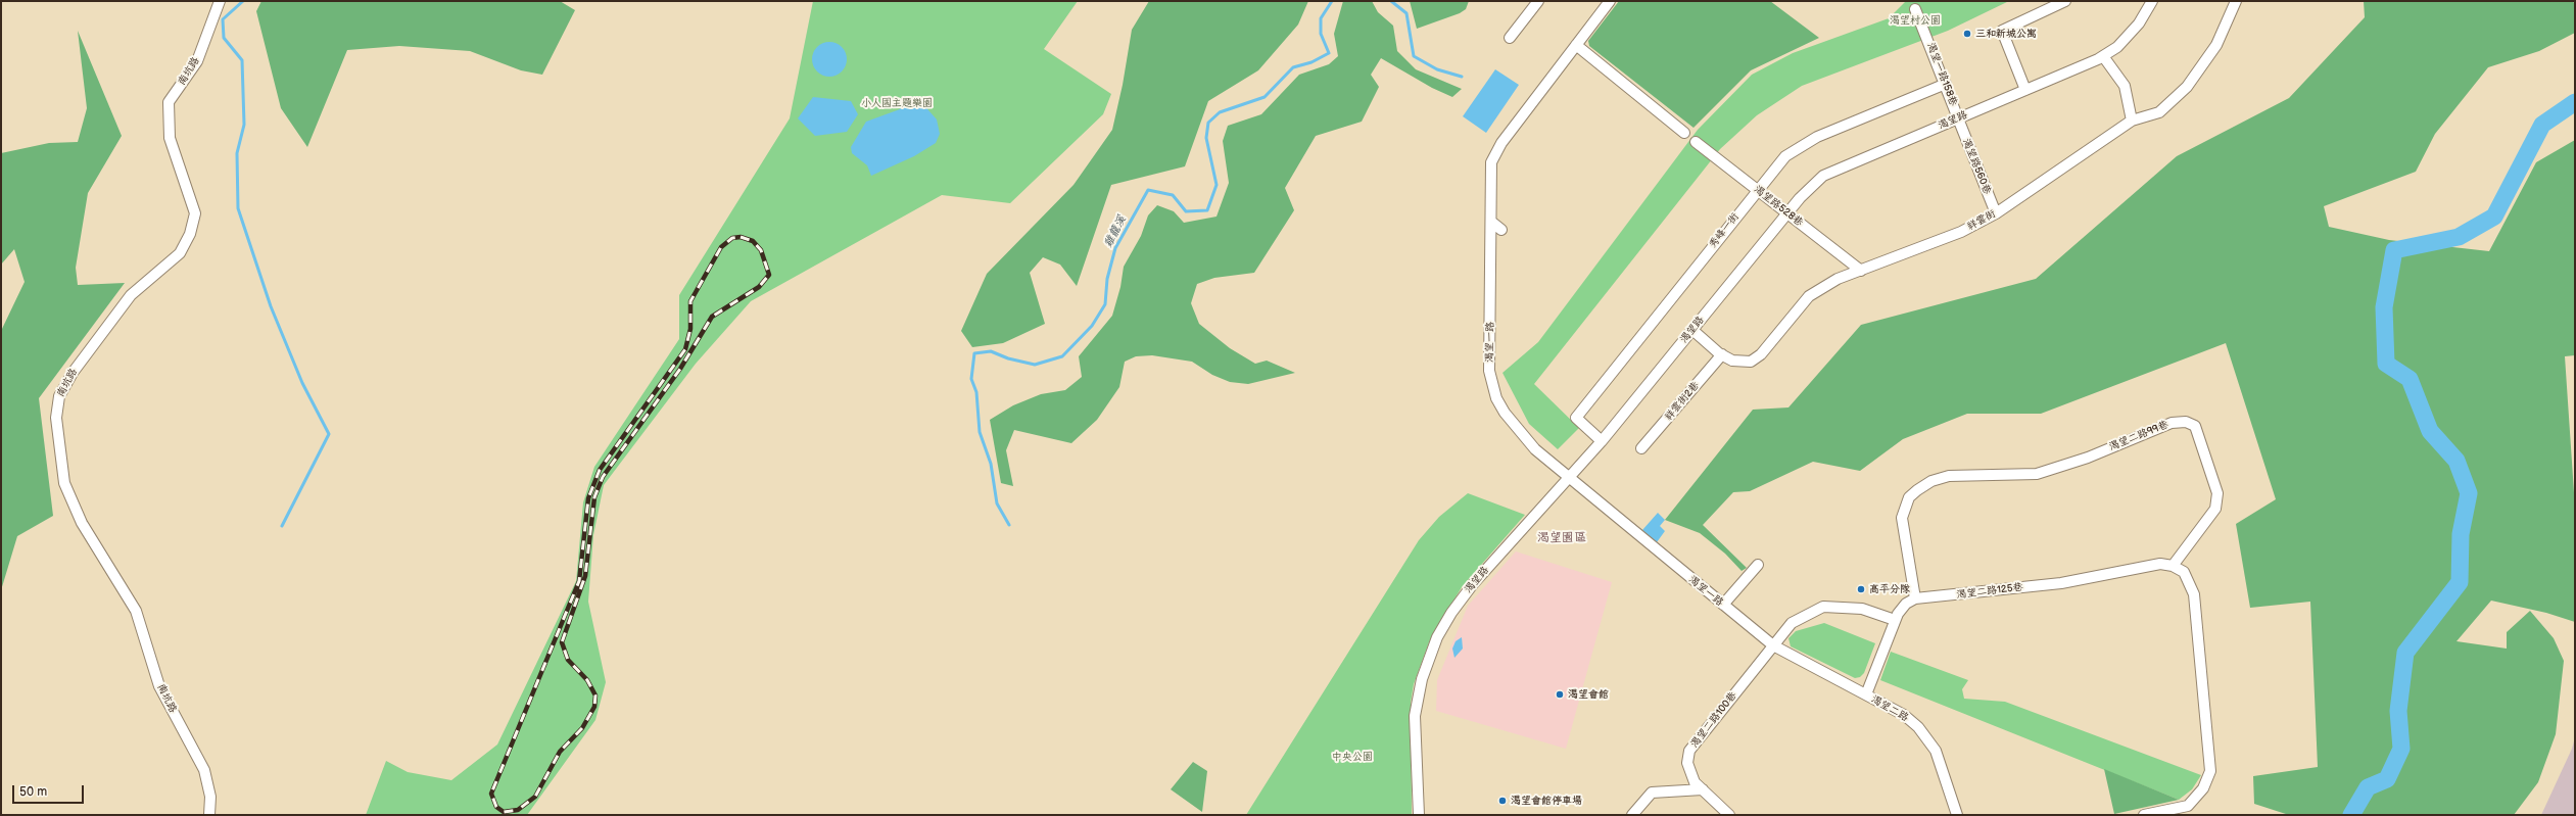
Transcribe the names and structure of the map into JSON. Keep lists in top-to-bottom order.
{
  "streets": {
    "street": [
      "南坑路",
      "渴望一路158巷",
      "渴望路",
      "渴望路560巷",
      "渴望路528巷",
      "祥雲街",
      "秀峰一街",
      "渴望一路",
      "祥雲街2巷",
      "渴望二路99巷",
      "渴望二路125巷",
      "渴望二路",
      "渴望二路100巷"
    ]
  },
  "crossings": [
    ["渴望一路158巷", "渴望路"],
    ["渴望一路158巷", "渴望路560巷"],
    ["渴望一路158巷", "秀峰一街"],
    ["渴望路", "渴望路560巷"],
    ["渴望路", "渴望路528巷"],
    ["渴望路", "祥雲街"],
    ["渴望路", "秀峰一街"],
    ["渴望路", "渴望一路"],
    ["渴望路560巷", "祥雲街"],
    ["渴望路528巷", "祥雲街"],
    ["渴望路528巷", "秀峰一街"],
    ["祥雲街", "祥雲街2巷"],
    ["渴望一路", "渴望二路"],
    ["渴望一路", "渴望二路100巷"],
    ["渴望二路99巷", "渴望二路125巷"],
    ["渴望二路", "渴望二路100巷"]
  ],
  "districts": ["渴望園區"],
  "water": ["雞籠溪"],
  "parks": ["渴望村公園", "小人國主題樂園", "中央公園"],
  "places": [
    "三和新城公寓",
    "高平分隊",
    "渴望會館",
    "渴望會館停車場"
  ],
  "scale_bar": "50 m"
}
